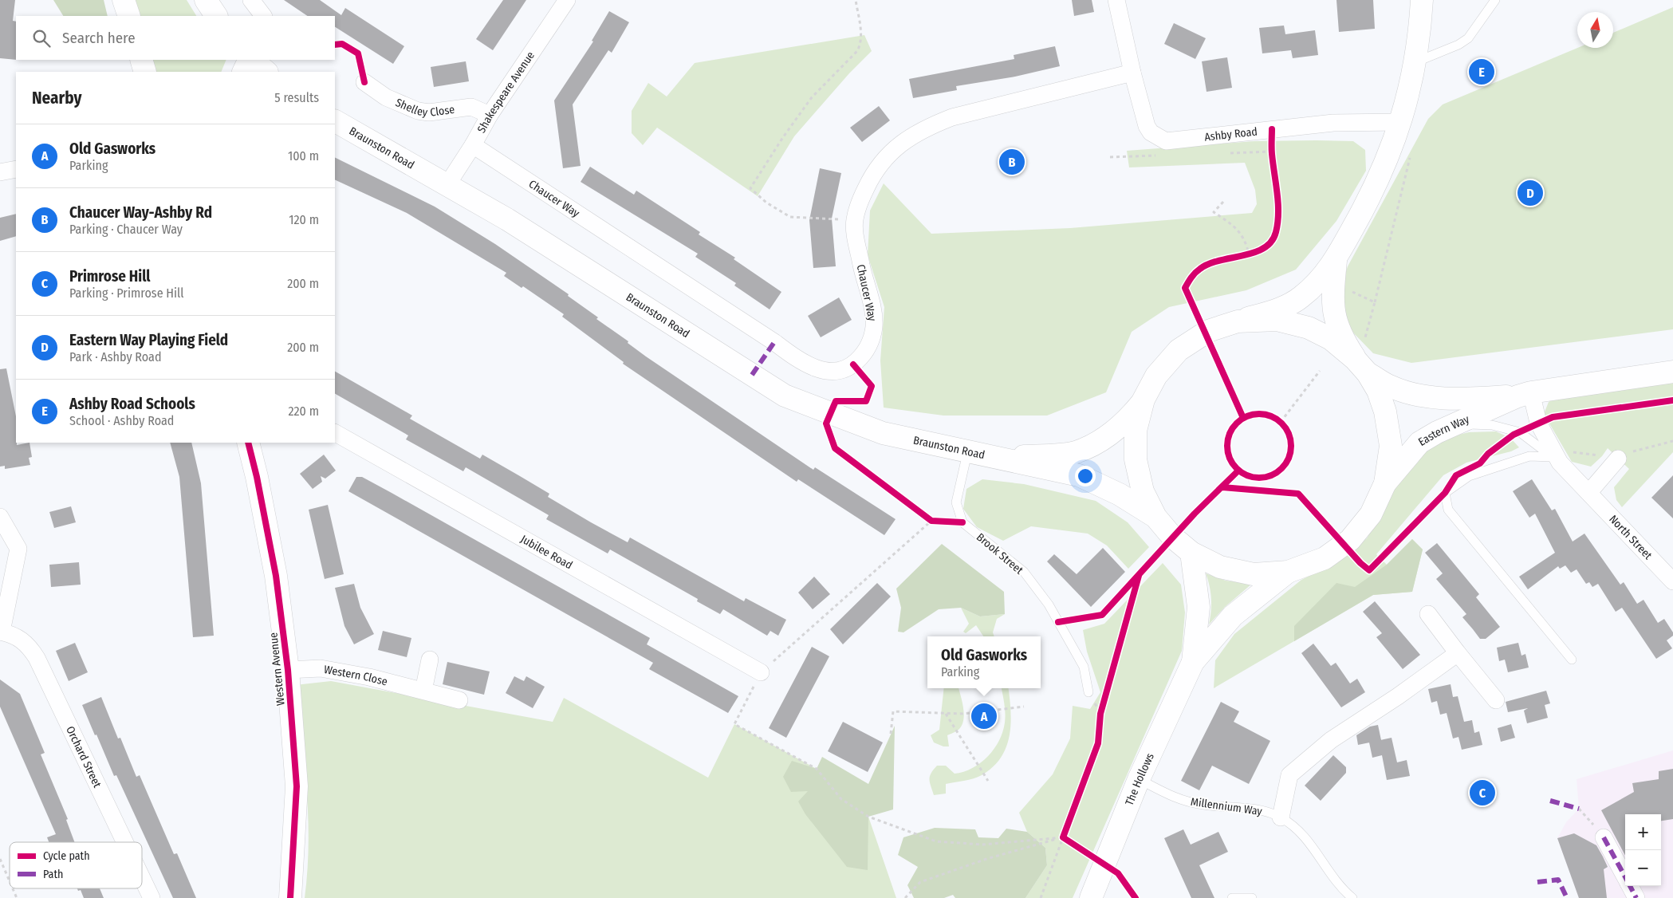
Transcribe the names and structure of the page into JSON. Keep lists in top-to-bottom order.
{
  "streets": {
    "main road": [
      "Braunston Road",
      "Eastern Way",
      "Western Avenue",
      "The Hollows"
    ],
    "street": [
      "Shakespeare Avenue",
      "Shelley Close",
      "Ashby Road",
      "Chaucer Way",
      "North Street",
      "Jubilee Road",
      "Western Close",
      "Orchard Street"
    ],
    "lane": ["Brook Street", "Millennium Way"]
  },
  "crossings": [
    ["Shakespeare Avenue", "Shelley Close"],
    ["Shakespeare Avenue", "Braunston Road"],
    ["Shakespeare Avenue", "Chaucer Way"],
    ["Ashby Road", "Chaucer Way"],
    ["Eastern Way", "North Street"],
    ["Western Avenue", "Western Close"],
    ["The Hollows", "Millennium Way"]
  ],
  "legend": ["Cycle path", "Path"],
  "north": "top",
  "page": {
    "search": "Search here",
    "pins": [
      "E",
      "B",
      "D",
      "A",
      "C"
    ],
    "heading": ["Nearby", "5 results"],
    "list": [
      {
        "mark": "A",
        "name": "Old Gasworks",
        "note": "Parking",
        "value": "100 m"
      },
      {
        "mark": "B",
        "name": "Chaucer Way-Ashby Rd",
        "note": "Parking · Chaucer Way",
        "value": "120 m"
      },
      {
        "mark": "C",
        "name": "Primrose Hill",
        "note": "Parking · Primrose Hill",
        "value": "200 m"
      },
      {
        "mark": "D",
        "name": "Eastern Way Playing Field",
        "note": "Park · Ashby Road",
        "value": "200 m"
      },
      {
        "mark": "E",
        "name": "Ashby Road Schools",
        "note": "School · Ashby Road",
        "value": "220 m"
      }
    ],
    "popup": ["Old Gasworks", "Parking"],
    "map_buttons": ["+", "−"]
  }
}
